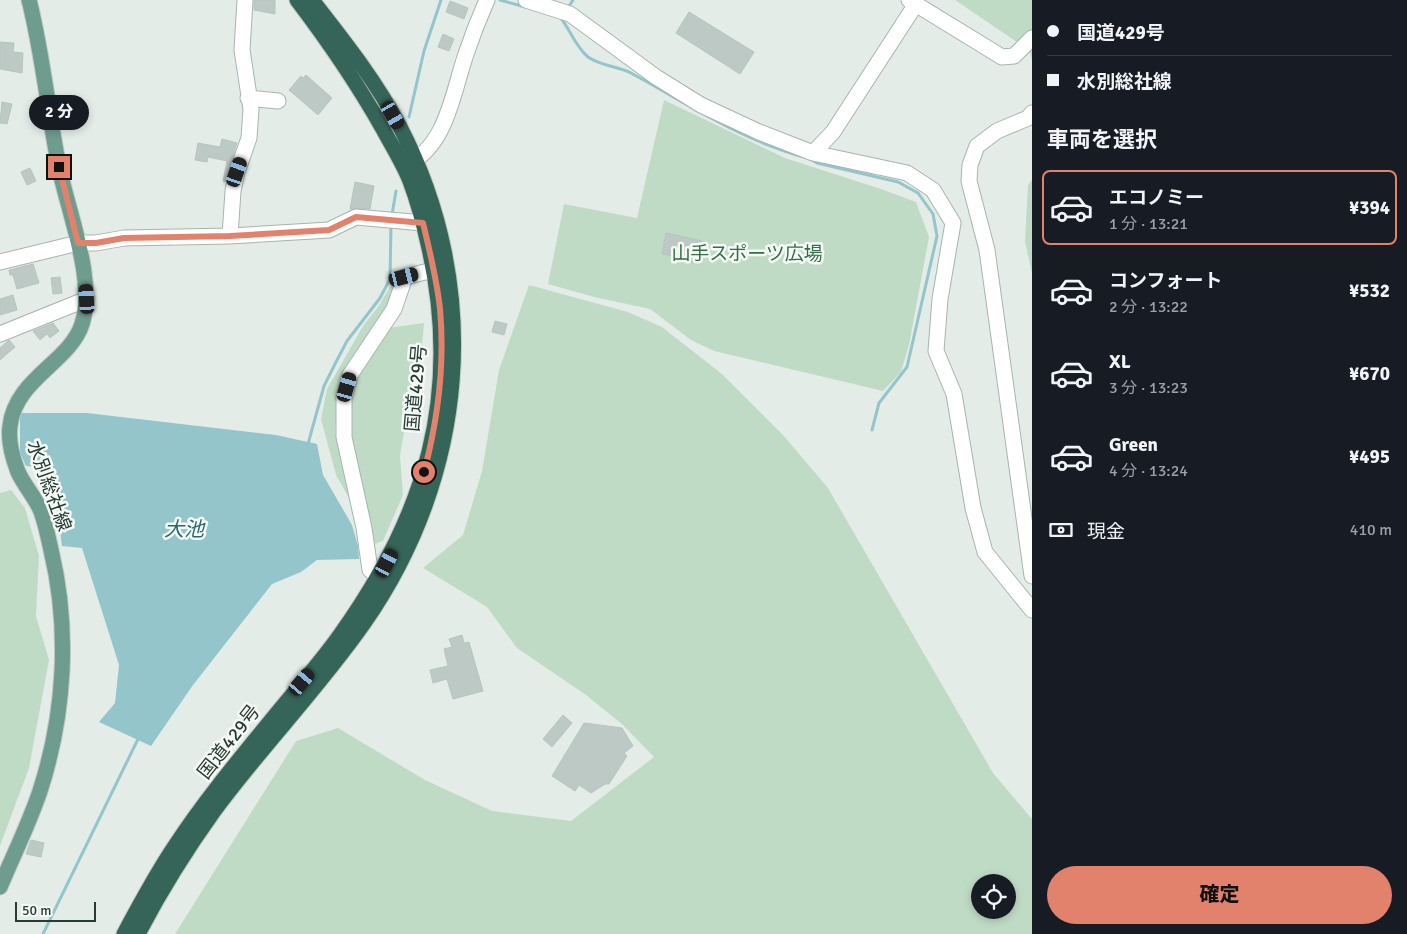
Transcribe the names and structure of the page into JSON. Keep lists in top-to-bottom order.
{
  "streets": {
    "highway": ["国道429号"],
    "main road": ["水別総社線"]
  },
  "water": ["大池"],
  "parks": ["山手スポーツ広場"],
  "scale_bar": "50 m",
  "page": {
    "banner": ["国道429号", "水別総社線"],
    "bubble": "2 分",
    "heading": "車両を選択",
    "list": [
      {
        "name": "エコノミー",
        "note": "1 分 · 13:21",
        "value": "¥394"
      },
      {
        "name": "コンフォート",
        "note": "2 分 · 13:22",
        "value": "¥532"
      },
      {
        "name": "XL",
        "note": "3 分 · 13:23",
        "value": "¥670"
      },
      {
        "name": "Green",
        "note": "4 分 · 13:24",
        "value": "¥495"
      }
    ],
    "pay": ["現金", "410 m"],
    "buttons": "確定",
    "scale": "50 m"
  }
}
